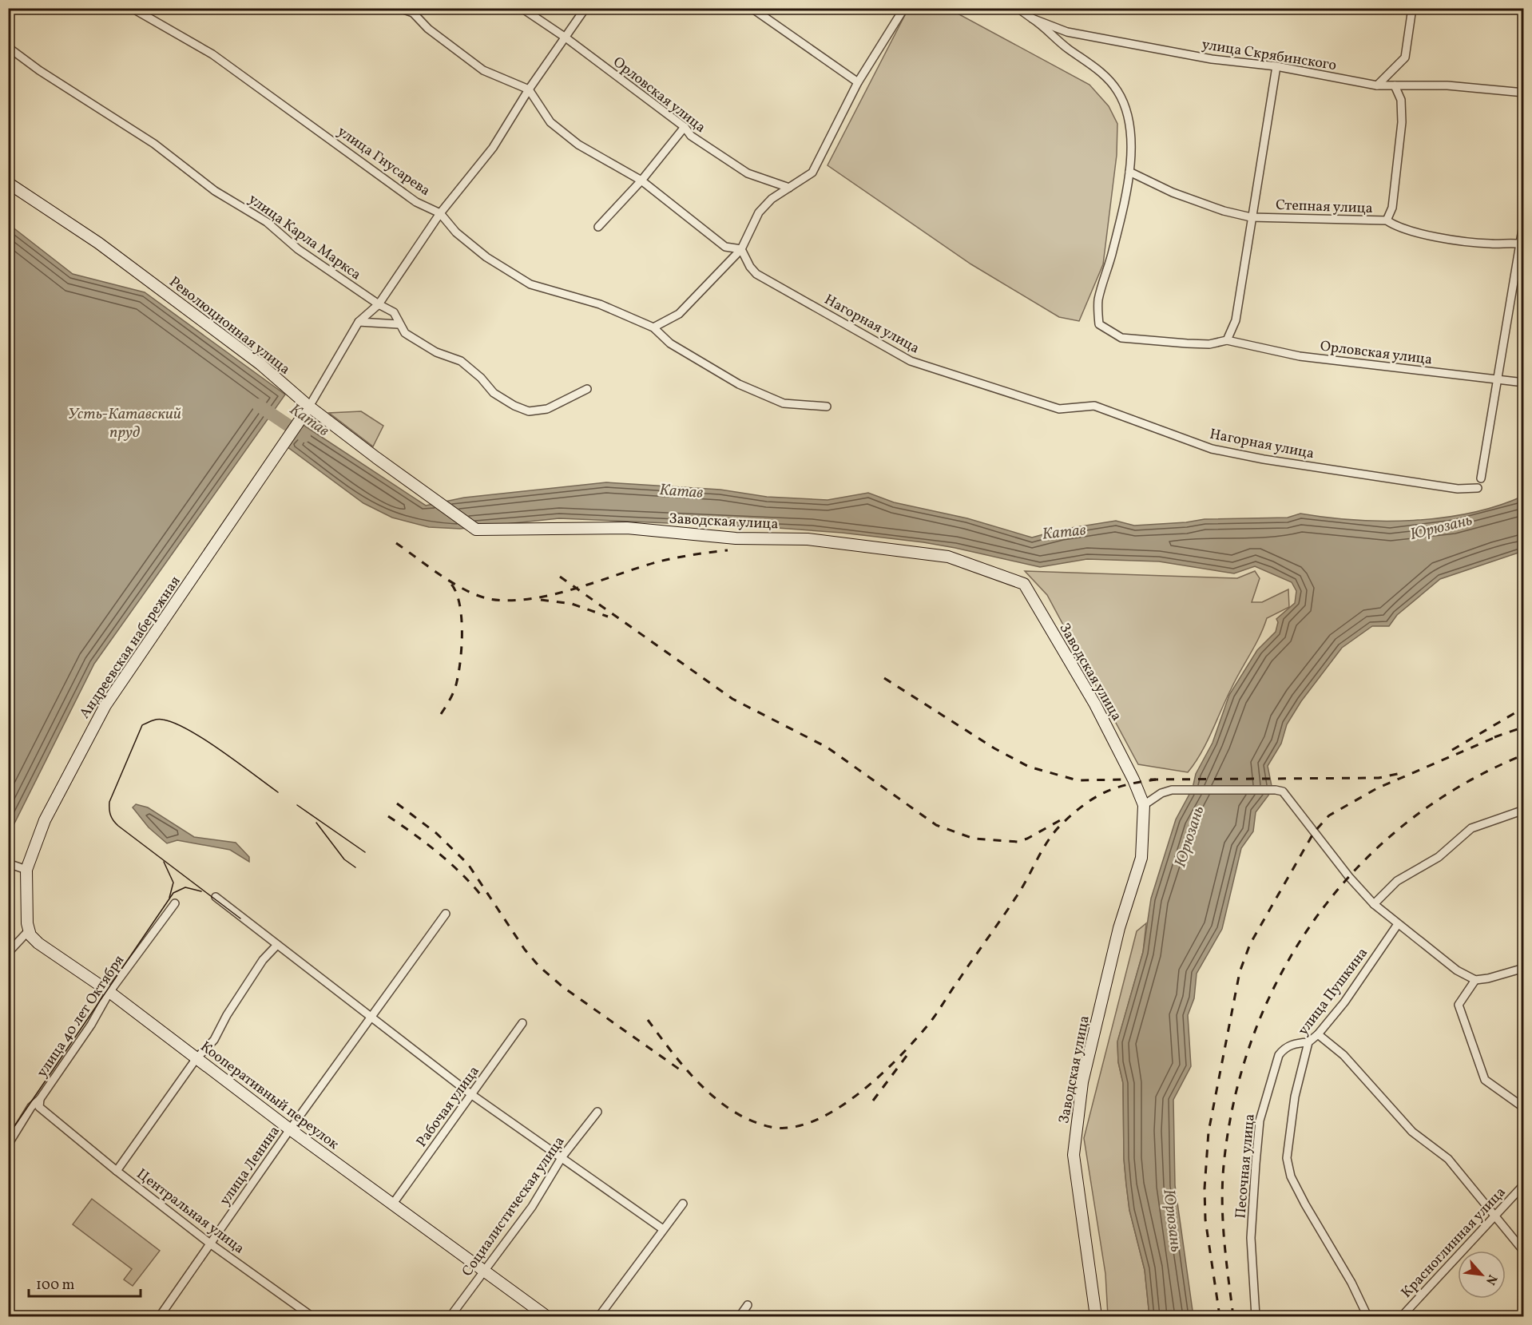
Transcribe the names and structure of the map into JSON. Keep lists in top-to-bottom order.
{
  "streets": {
    "main road": [
      "Революционная улица",
      "Заводская улица",
      "Андреевская набережная",
      "Кооперативный переулок"
    ],
    "street": [
      "улица Скрябинского",
      "Орловская улица",
      "улица Гнусарева",
      "Степная улица",
      "улица Карла Маркса",
      "Нагорная улица",
      "улица Пушкина",
      "улица 40 лет Октября",
      "Рабочая улица",
      "улица Ленина",
      "Песочная улица",
      "Социалистическая улица",
      "Центральная улица",
      "Красноглинная улица"
    ]
  },
  "crossings": [
    ["Революционная улица", "Заводская улица"],
    ["Революционная улица", "Андреевская набережная"],
    ["улица Пушкина", "Песочная улица"],
    ["улица 40 лет Октября", "Кооперативный переулок"],
    ["Кооперативный переулок", "Рабочая улица"],
    ["Кооперативный переулок", "улица Ленина"],
    ["Кооперативный переулок", "Социалистическая улица"],
    ["Кооперативный переулок", "Центральная улица"],
    ["улица Ленина", "Центральная улица"]
  ],
  "water": ["Усть-Катавский пруд", "Катав", "Юрюзань"],
  "scale_bar": "100 m",
  "north": "bottom right"
}
